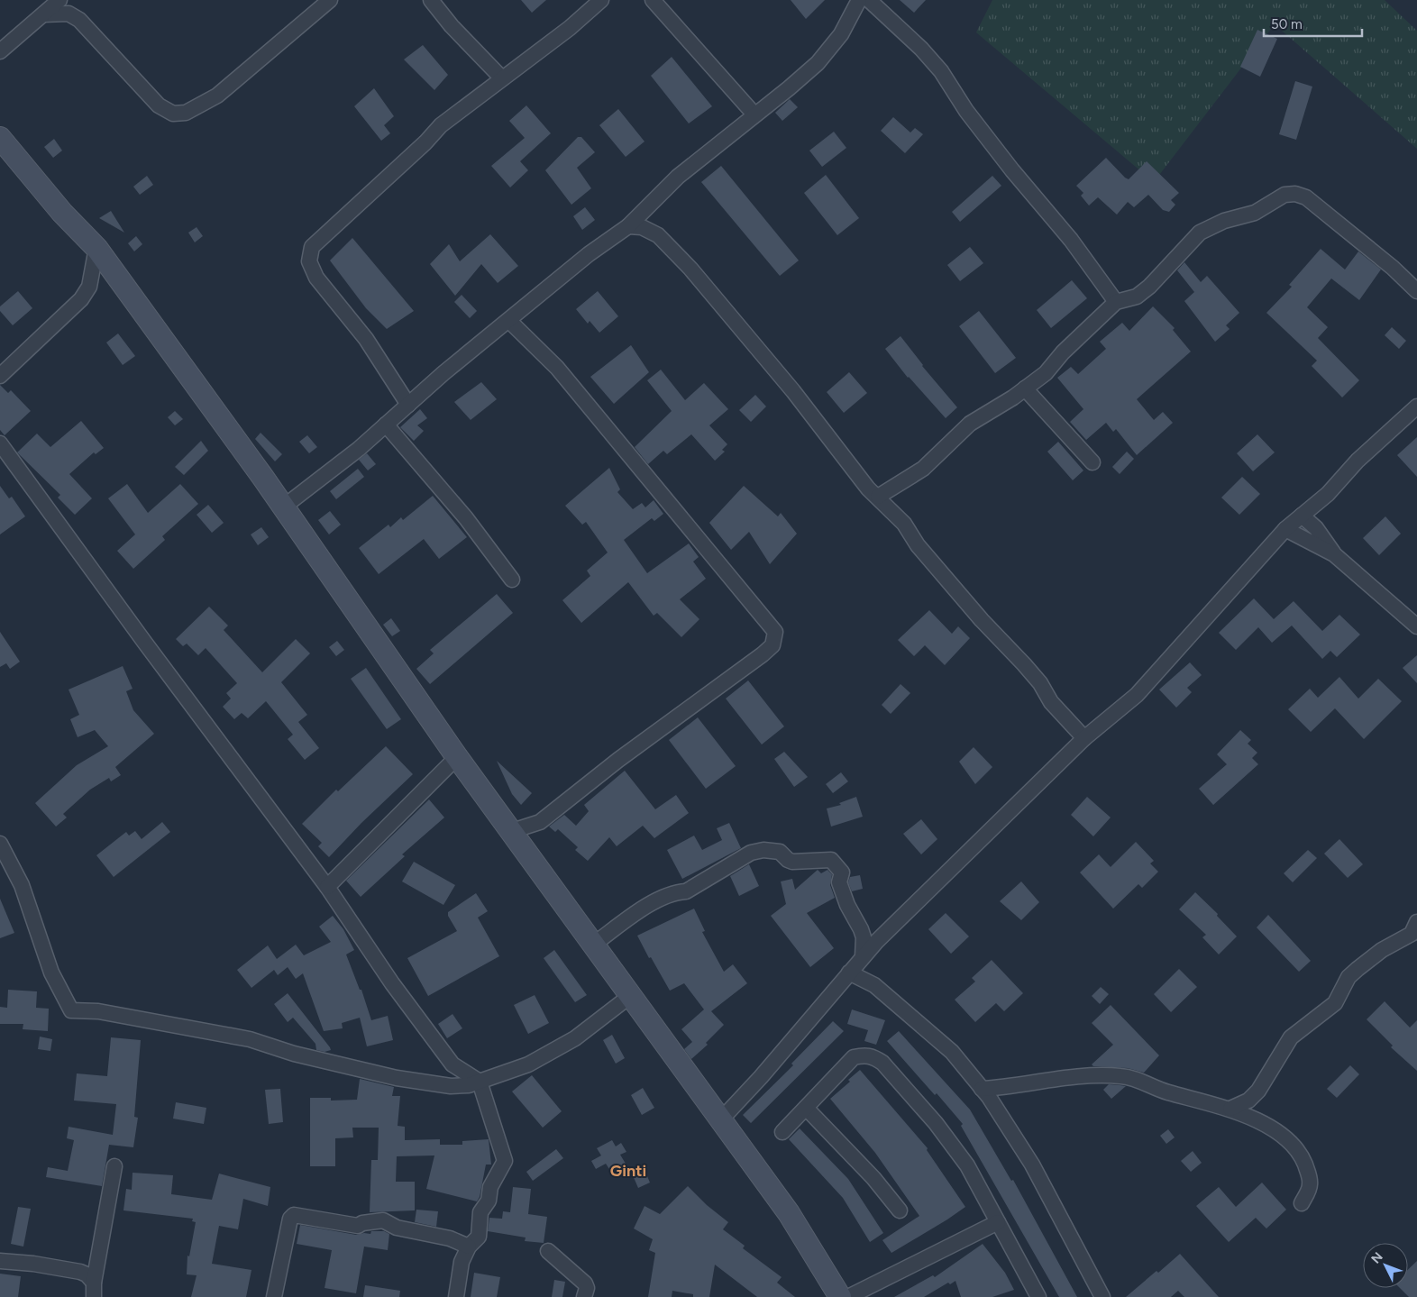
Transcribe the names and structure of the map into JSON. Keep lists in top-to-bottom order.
{
  "districts": ["Ginti"],
  "scale_bar": "50 m",
  "north": "top left"
}
